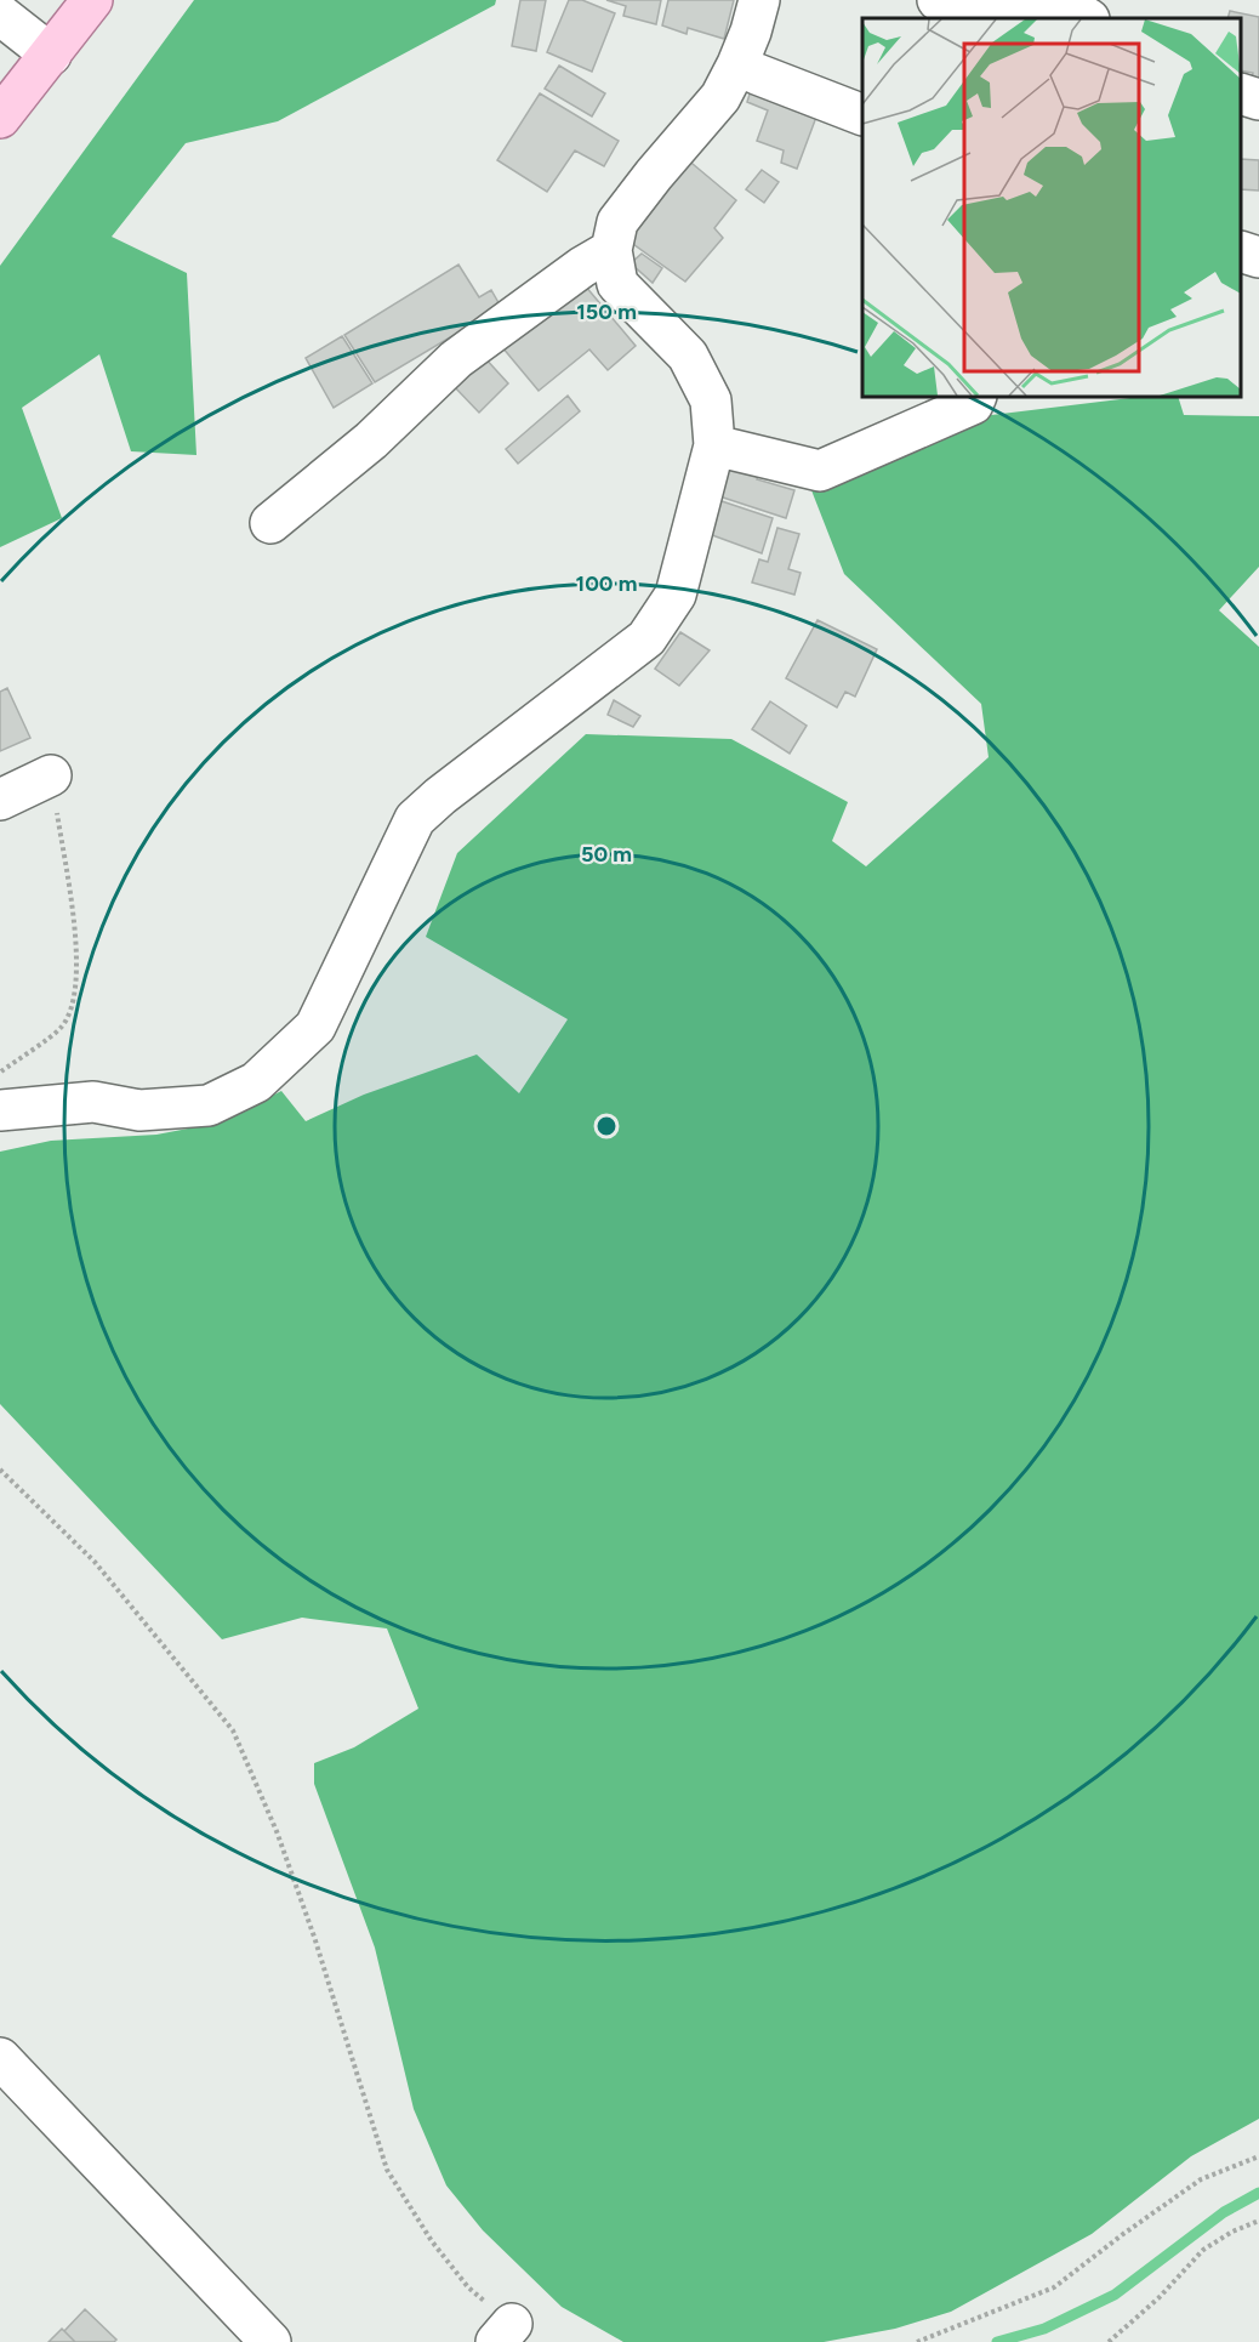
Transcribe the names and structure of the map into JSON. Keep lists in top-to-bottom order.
{
  "rings": ["150 m", "100 m", "50 m"]
}
